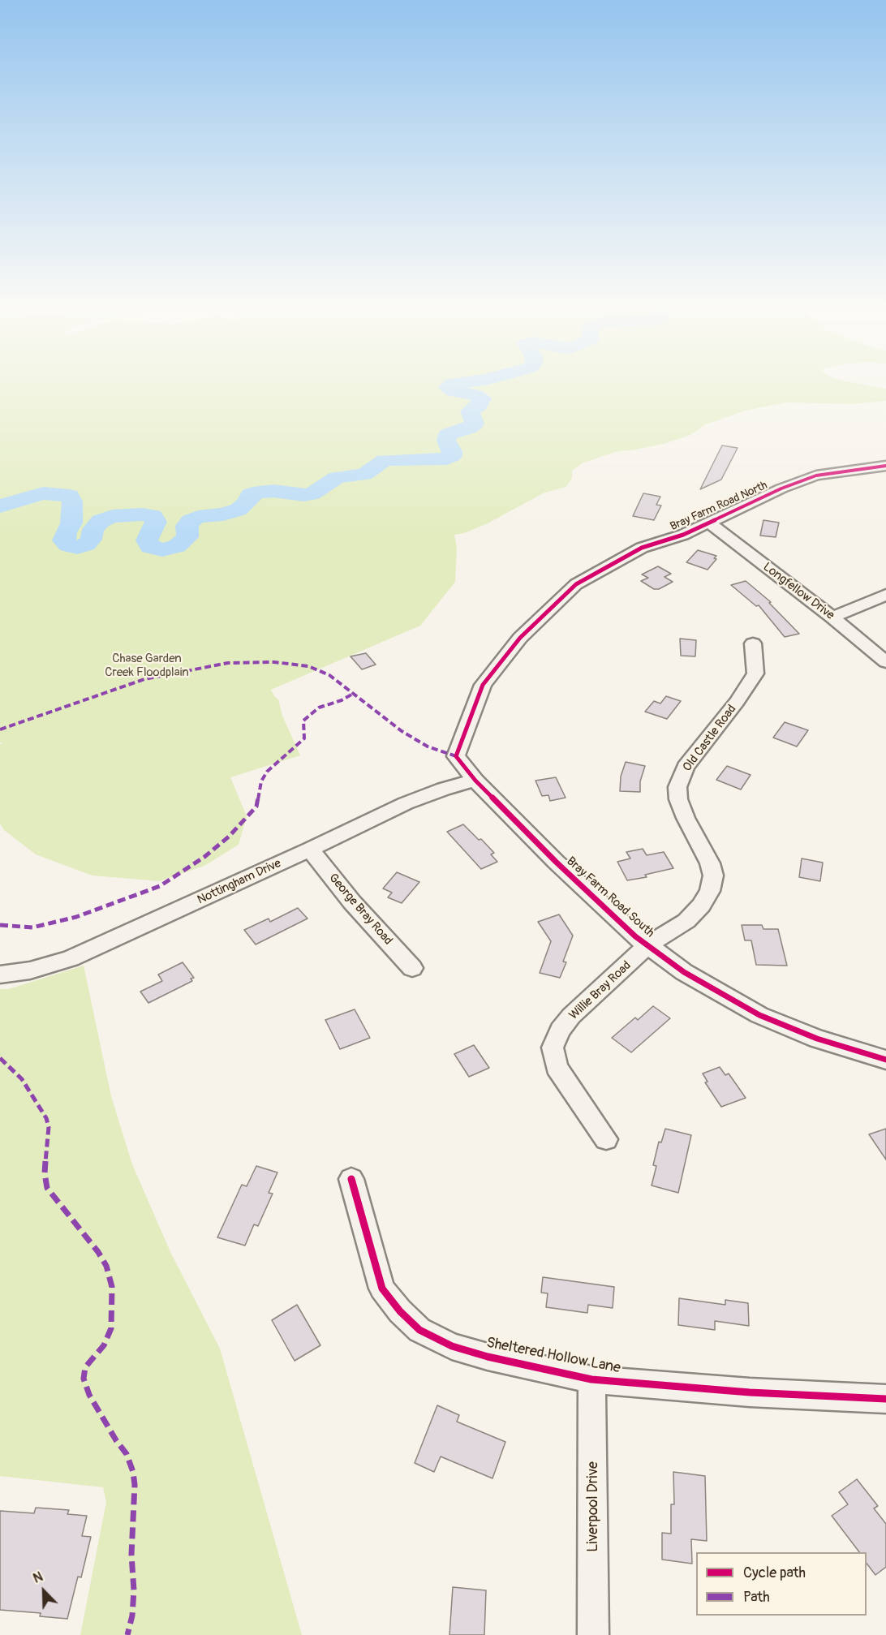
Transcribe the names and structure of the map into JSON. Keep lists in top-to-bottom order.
{
  "streets": {
    "street": [
      "Bray Farm Road North",
      "Longfellow Drive",
      "Old Castle Road",
      "Nottingham Drive",
      "Bray Farm Road South",
      "George Bray Road",
      "Willie Bray Road",
      "Sheltered Hollow Lane",
      "Liverpool Drive"
    ]
  },
  "crossings": [
    ["Bray Farm Road North", "Longfellow Drive"],
    ["Bray Farm Road North", "Bray Farm Road South"],
    ["Old Castle Road", "Bray Farm Road South"],
    ["Old Castle Road", "Willie Bray Road"],
    ["Nottingham Drive", "Bray Farm Road South"],
    ["Nottingham Drive", "George Bray Road"],
    ["Bray Farm Road South", "Willie Bray Road"],
    ["Sheltered Hollow Lane", "Liverpool Drive"]
  ],
  "parks": ["Chase Garden Creek Floodplain"],
  "legend": ["Cycle path", "Path"],
  "north": "top left"
}
